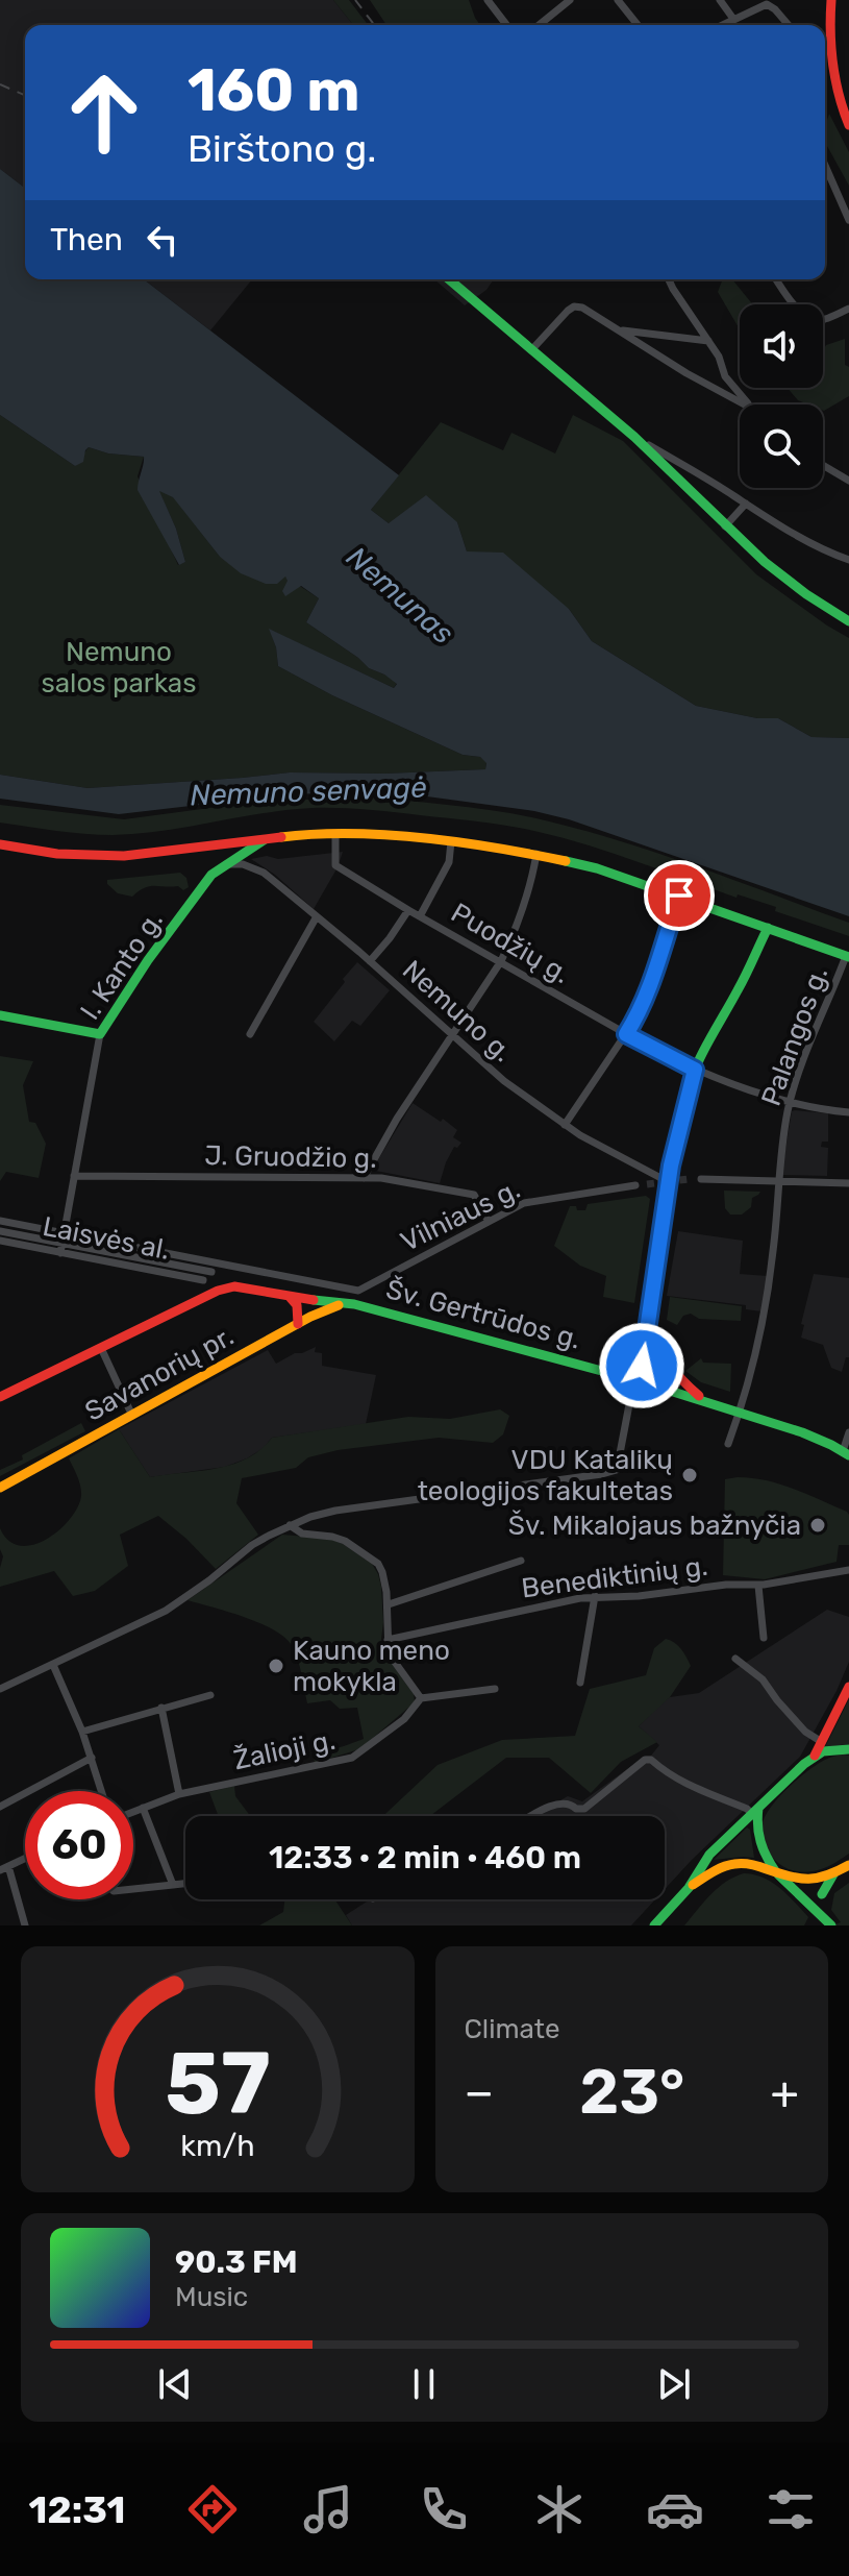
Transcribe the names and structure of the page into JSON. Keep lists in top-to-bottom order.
{
  "streets": {
    "main road": ["I. Kanto g.", "Šv. Gertrūdos g.", "Savanorių pr."],
    "street": [
      "Puodžių g.",
      "Nemuno g.",
      "Palangos g.",
      "J. Gruodžio g.",
      "Vilniaus g.",
      "Laisvės al.",
      "Benediktinių g.",
      "Žalioji g."
    ]
  },
  "crossings": [
    ["Puodžių g.", "Palangos g."],
    ["I. Kanto g.", "Nemuno g."],
    ["I. Kanto g.", "J. Gruodžio g."],
    ["I. Kanto g.", "Laisvės al."],
    ["Palangos g.", "Šv. Gertrūdos g."],
    ["J. Gruodžio g.", "Vilniaus g."],
    ["Vilniaus g.", "Laisvės al."],
    ["Šv. Gertrūdos g.", "Savanorių pr."]
  ],
  "water": ["Nemunas", "Nemuno senvagė"],
  "parks": ["Nemuno salos parkas"],
  "places": ["VDU Katalikų teologijos fakultetas", "Šv. Mikalojaus bažnyčia", "Kauno meno mokykla"],
  "page": {
    "turn": ["160 m", "Birštono g."],
    "then": "Then",
    "limit": "60",
    "trip": "12:33 · 2 min · 460 m",
    "tile": "Climate",
    "heat": ["−", "23°", "+"],
    "song": ["90.3 FM", "Music"],
    "tabs": "12:31",
    "gauge": ["57", "km/h"]
  }
}
